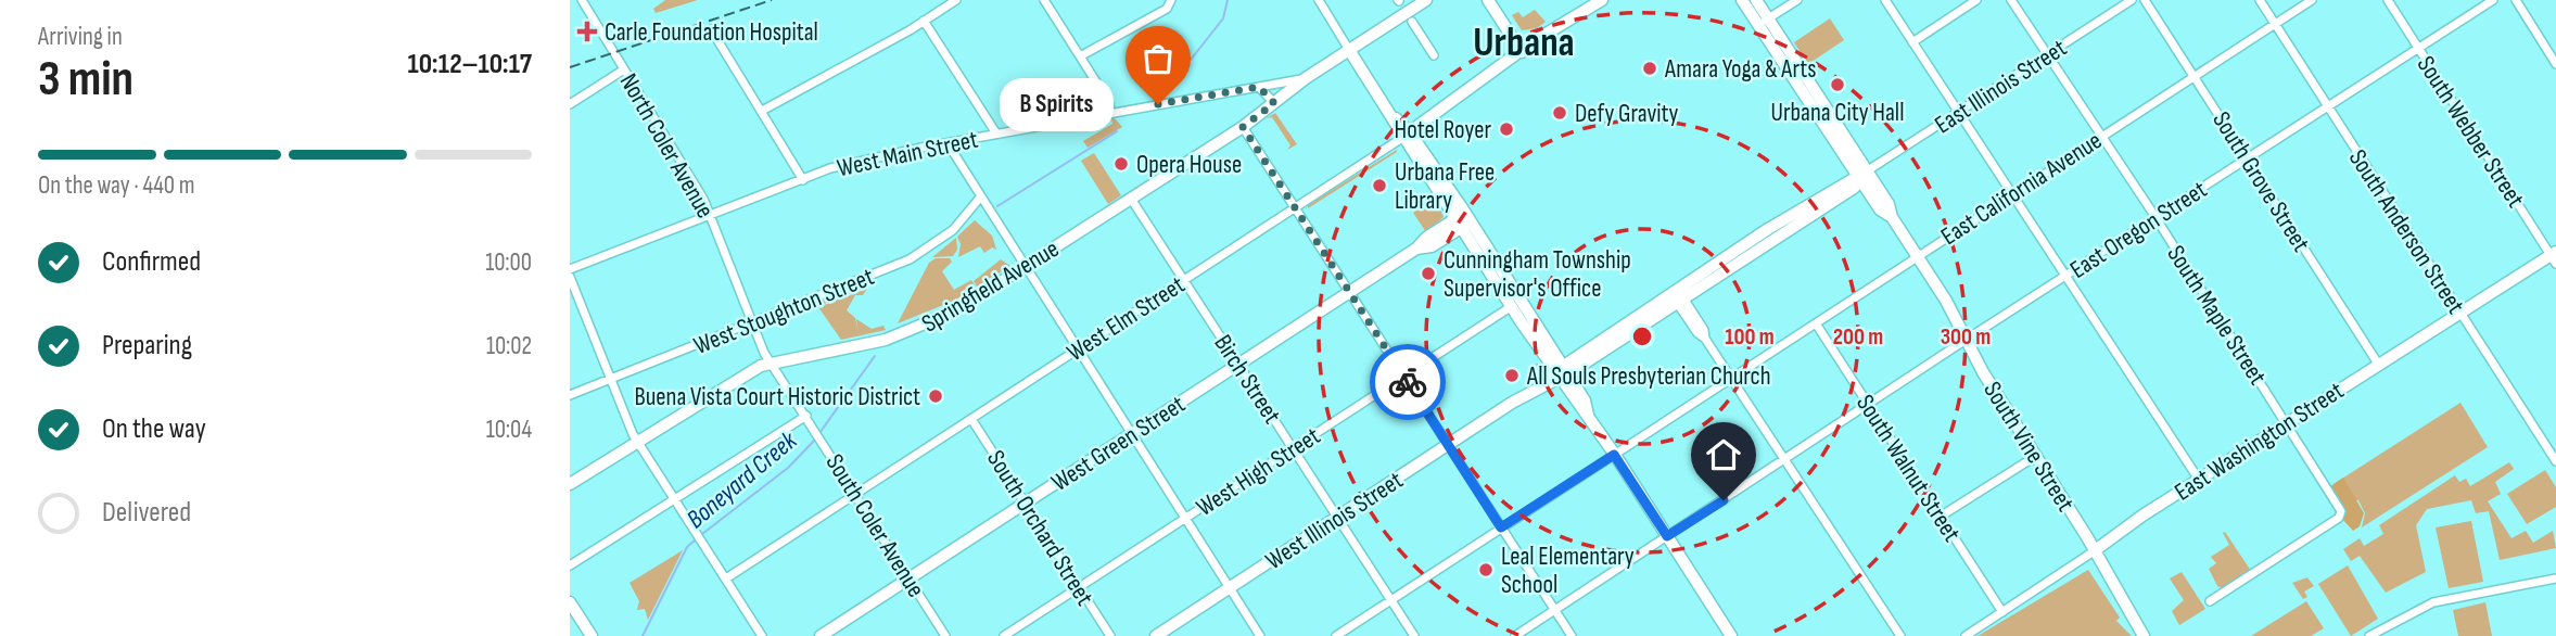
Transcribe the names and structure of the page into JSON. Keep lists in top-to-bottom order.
{
  "streets": {
    "street": [
      "East Illinois Street",
      "South Webber Street",
      "North Coler Avenue",
      "West Main Street",
      "South Grove Street",
      "East California Avenue",
      "East Oregon Street",
      "South Anderson Street",
      "Springfield Avenue",
      "West Stoughton Street",
      "South Maple Street",
      "West Elm Street",
      "Birch Street",
      "East Washington Street",
      "West Green Street",
      "South Vine Street",
      "South Walnut Street",
      "West High Street",
      "West Illinois Street",
      "South Coler Avenue",
      "South Orchard Street"
    ]
  },
  "crossings": [
    ["East Illinois Street", "South Maple Street"],
    ["East Illinois Street", "South Vine Street"],
    ["East Illinois Street", "West Illinois Street"],
    ["South Webber Street", "East Oregon Street"],
    ["South Webber Street", "East Washington Street"],
    ["North Coler Avenue", "West Main Street"],
    ["North Coler Avenue", "Springfield Avenue"],
    ["North Coler Avenue", "West Stoughton Street"],
    ["North Coler Avenue", "South Coler Avenue"],
    ["West Main Street", "Springfield Avenue"],
    ["South Grove Street", "East California Avenue"],
    ["South Grove Street", "East Oregon Street"],
    ["South Grove Street", "East Washington Street"],
    ["East California Avenue", "South Anderson Street"],
    ["East California Avenue", "South Maple Street"],
    ["East California Avenue", "Birch Street"],
    ["East California Avenue", "South Vine Street"],
    ["East California Avenue", "South Walnut Street"],
    ["East Oregon Street", "South Anderson Street"],
    ["East Oregon Street", "South Maple Street"],
    ["East Oregon Street", "South Vine Street"],
    ["East Oregon Street", "South Walnut Street"],
    ["South Anderson Street", "East Washington Street"],
    ["Springfield Avenue", "Birch Street"],
    ["South Maple Street", "East Washington Street"],
    ["West Elm Street", "Birch Street"],
    ["West Elm Street", "South Coler Avenue"],
    ["West Elm Street", "South Orchard Street"],
    ["Birch Street", "West Green Street"],
    ["Birch Street", "West High Street"],
    ["Birch Street", "West Illinois Street"],
    ["East Washington Street", "South Vine Street"],
    ["East Washington Street", "South Walnut Street"],
    ["West Green Street", "South Coler Avenue"],
    ["West Green Street", "South Orchard Street"],
    ["West High Street", "South Orchard Street"]
  ],
  "districts": ["Urbana"],
  "water": ["Boneyard Creek"],
  "places": {
    "health": ["Carle Foundation Hospital"],
    "other": [
      "Amara Yoga & Arts",
      "Urbana City Hall",
      "B Spirits",
      "Defy Gravity",
      "Hotel Royer",
      "Opera House",
      "Urbana Free Library",
      "Cunningham Township Supervisor's Office",
      "All Souls Presbyterian Church",
      "Buena Vista Court Historic District",
      "Leal Elementary School"
    ]
  },
  "page": {
    "heading": ["3 min", "Arriving in", "10:12–10:17"],
    "bubble": "B Spirits",
    "bar": "On the way · 440 m",
    "list": [
      ["Confirmed", "10:00"],
      ["Preparing", "10:02"],
      ["On the way", "10:04"],
      "Delivered"
    ]
  },
  "rings": ["100 m", "200 m", "300 m"]
}
